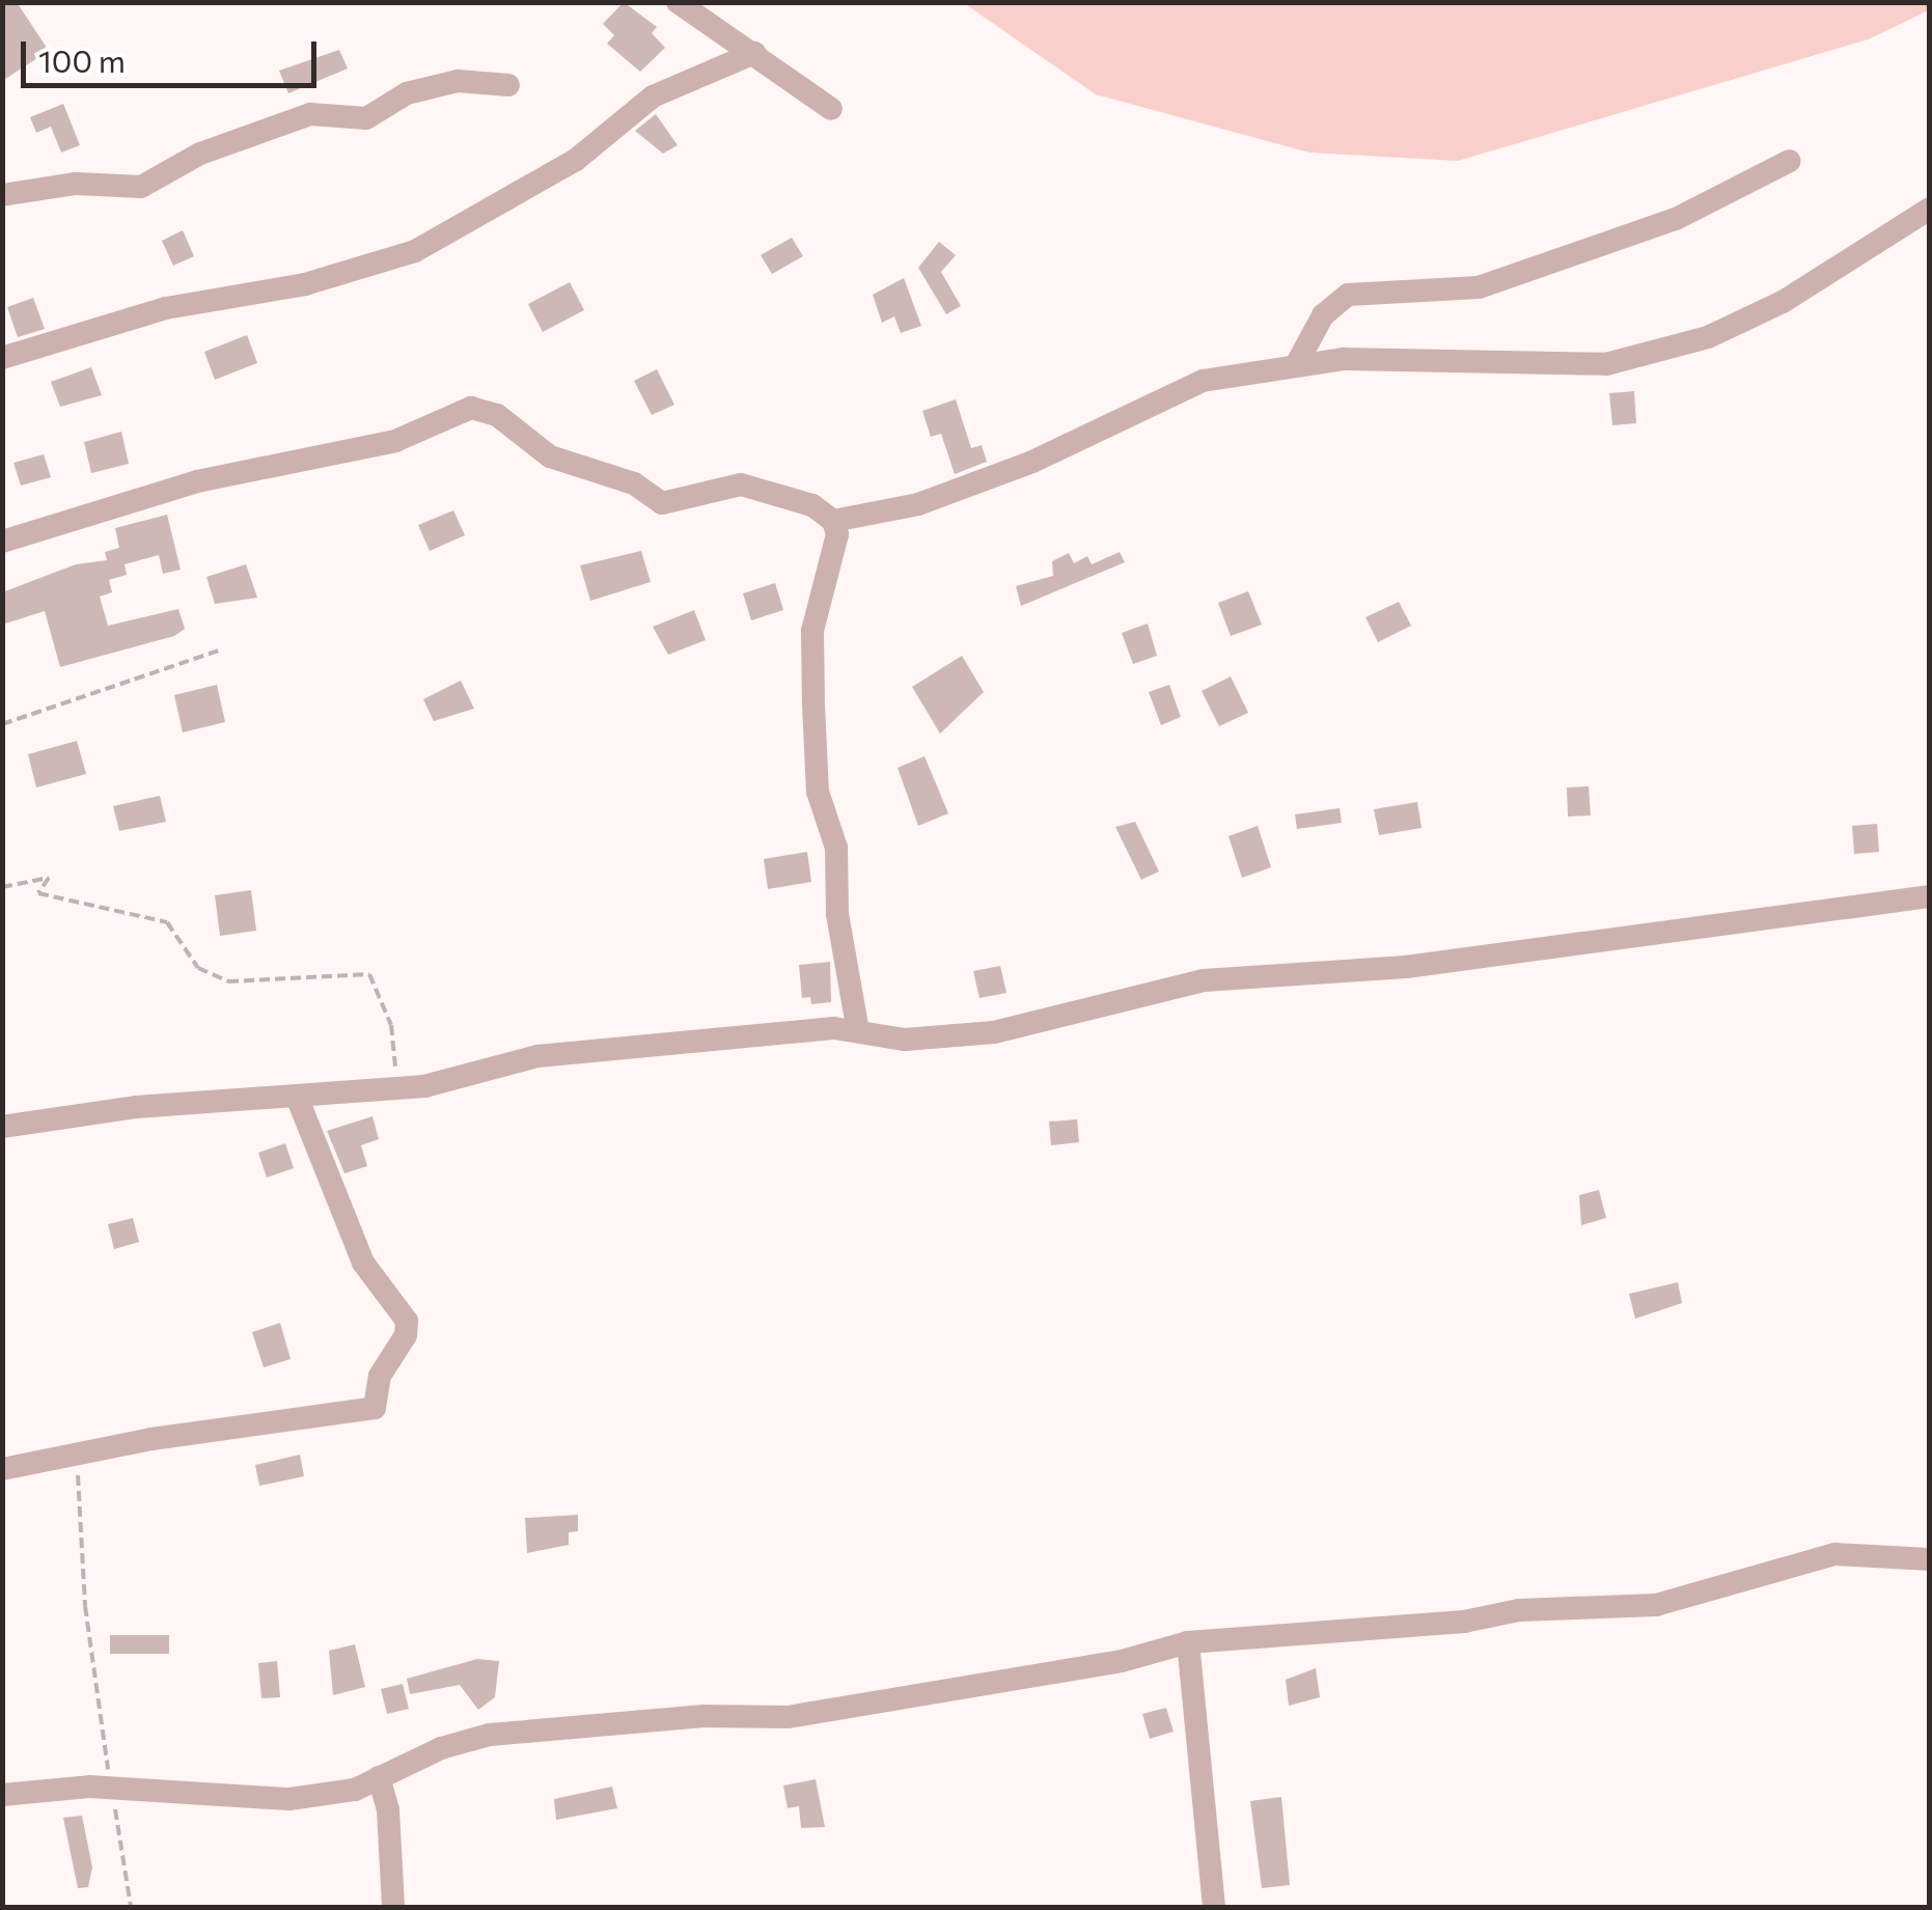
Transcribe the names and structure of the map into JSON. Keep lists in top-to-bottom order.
{
  "scale_bar": "100 m"
}
